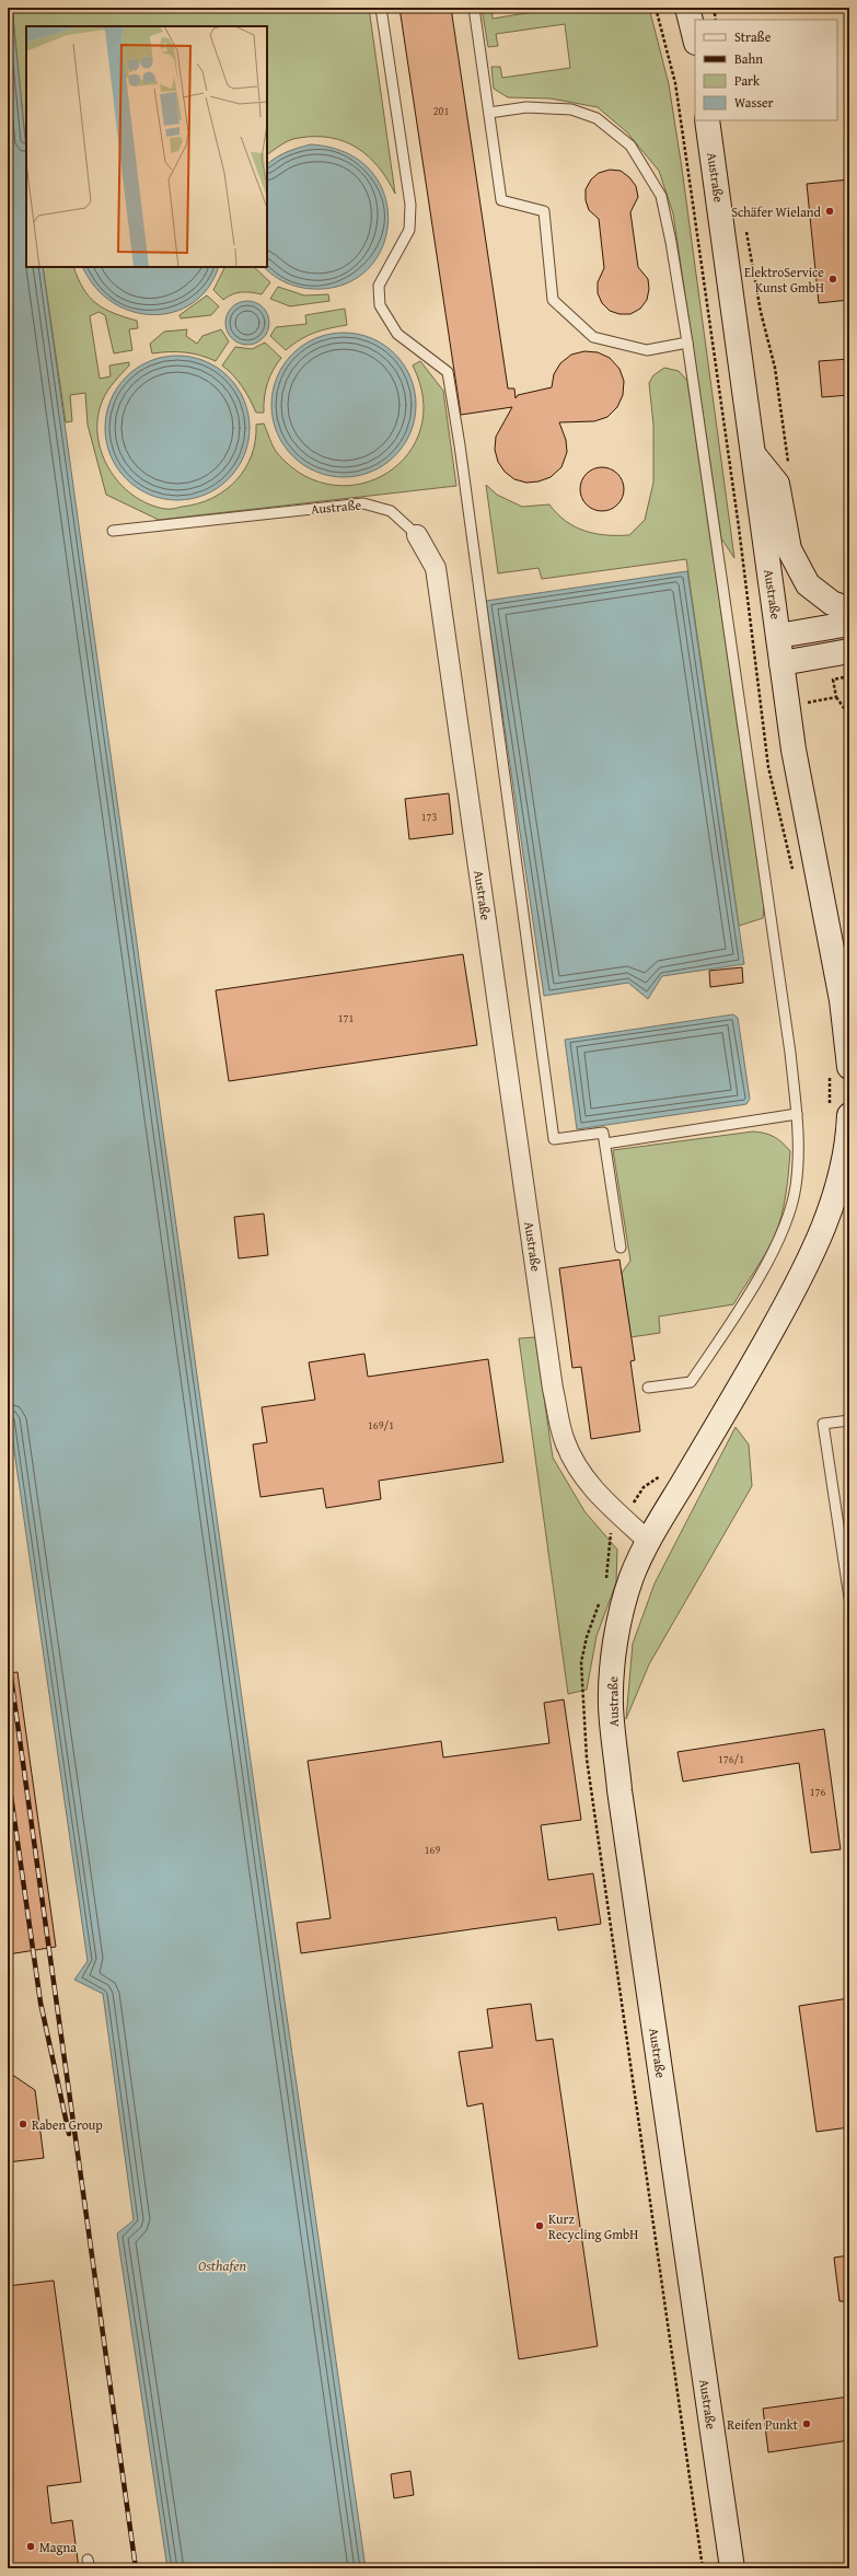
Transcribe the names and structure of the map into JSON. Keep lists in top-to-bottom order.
{
  "streets": {
    "main road": ["Austraße"]
  },
  "water": ["Osthafen"],
  "places": [
    "Schäfer Wieland",
    "ElektroService Kunst GmbH",
    "Raben Group",
    "Kurz Recycling GmbH",
    "Reifen Punkt",
    "Magna"
  ],
  "house_numbers": [
    "201",
    "173",
    "171",
    "169/1",
    "176/1",
    "176",
    "169"
  ],
  "legend": [
    "Straße",
    "Bahn",
    "Park",
    "Wasser"
  ]
}
